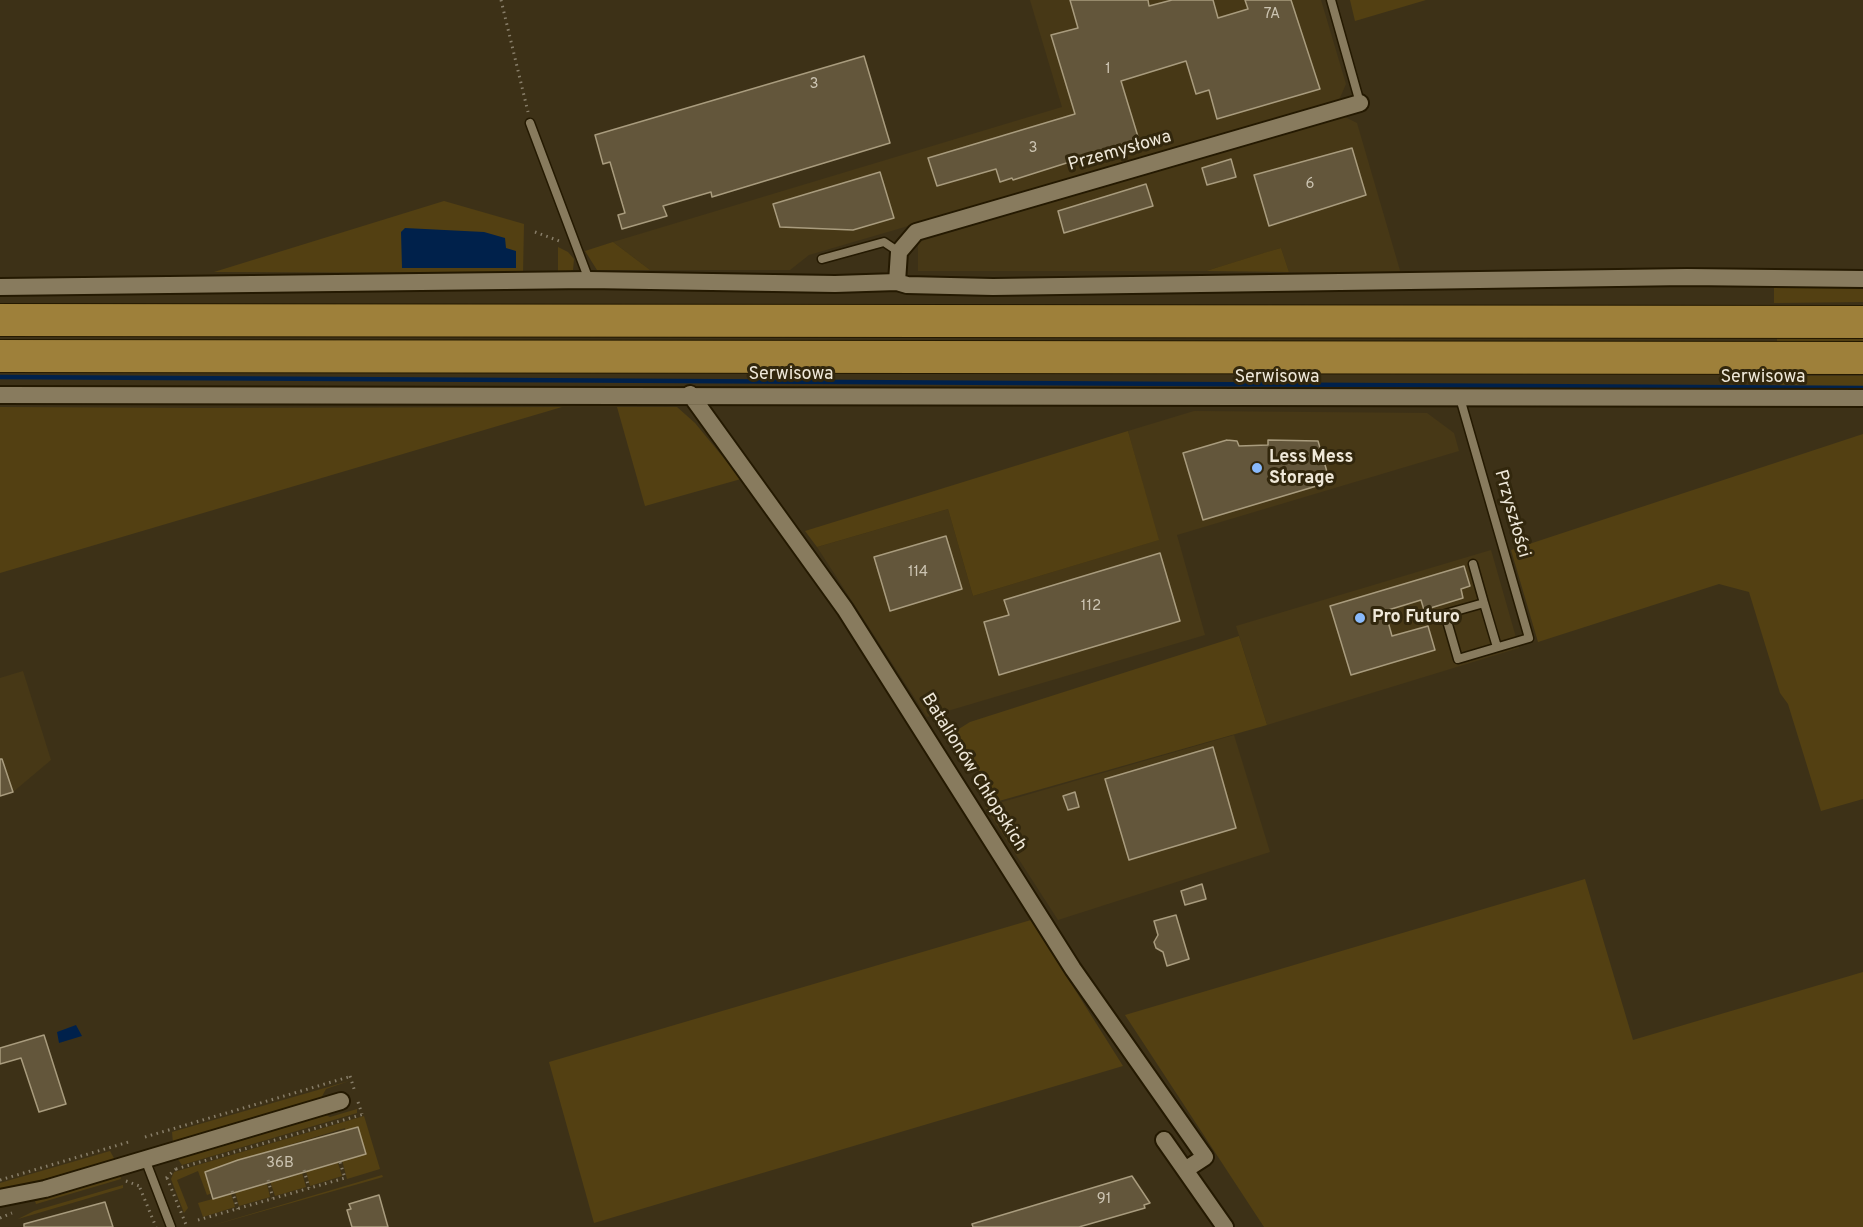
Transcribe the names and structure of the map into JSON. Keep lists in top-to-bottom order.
{
  "streets": {
    "street": ["Przemysłowa", "Serwisowa", "Batalionów Chłopskich"],
    "lane": ["Przyszłości"]
  },
  "crossings": [
    ["Serwisowa", "Przyszłości"],
    ["Serwisowa", "Batalionów Chłopskich"]
  ],
  "places": ["Less Mess Storage", "Pro Futuro"],
  "house_numbers": [
    "7A",
    "1",
    "3",
    "3",
    "6",
    "114",
    "112",
    "36B",
    "91"
  ]
}
